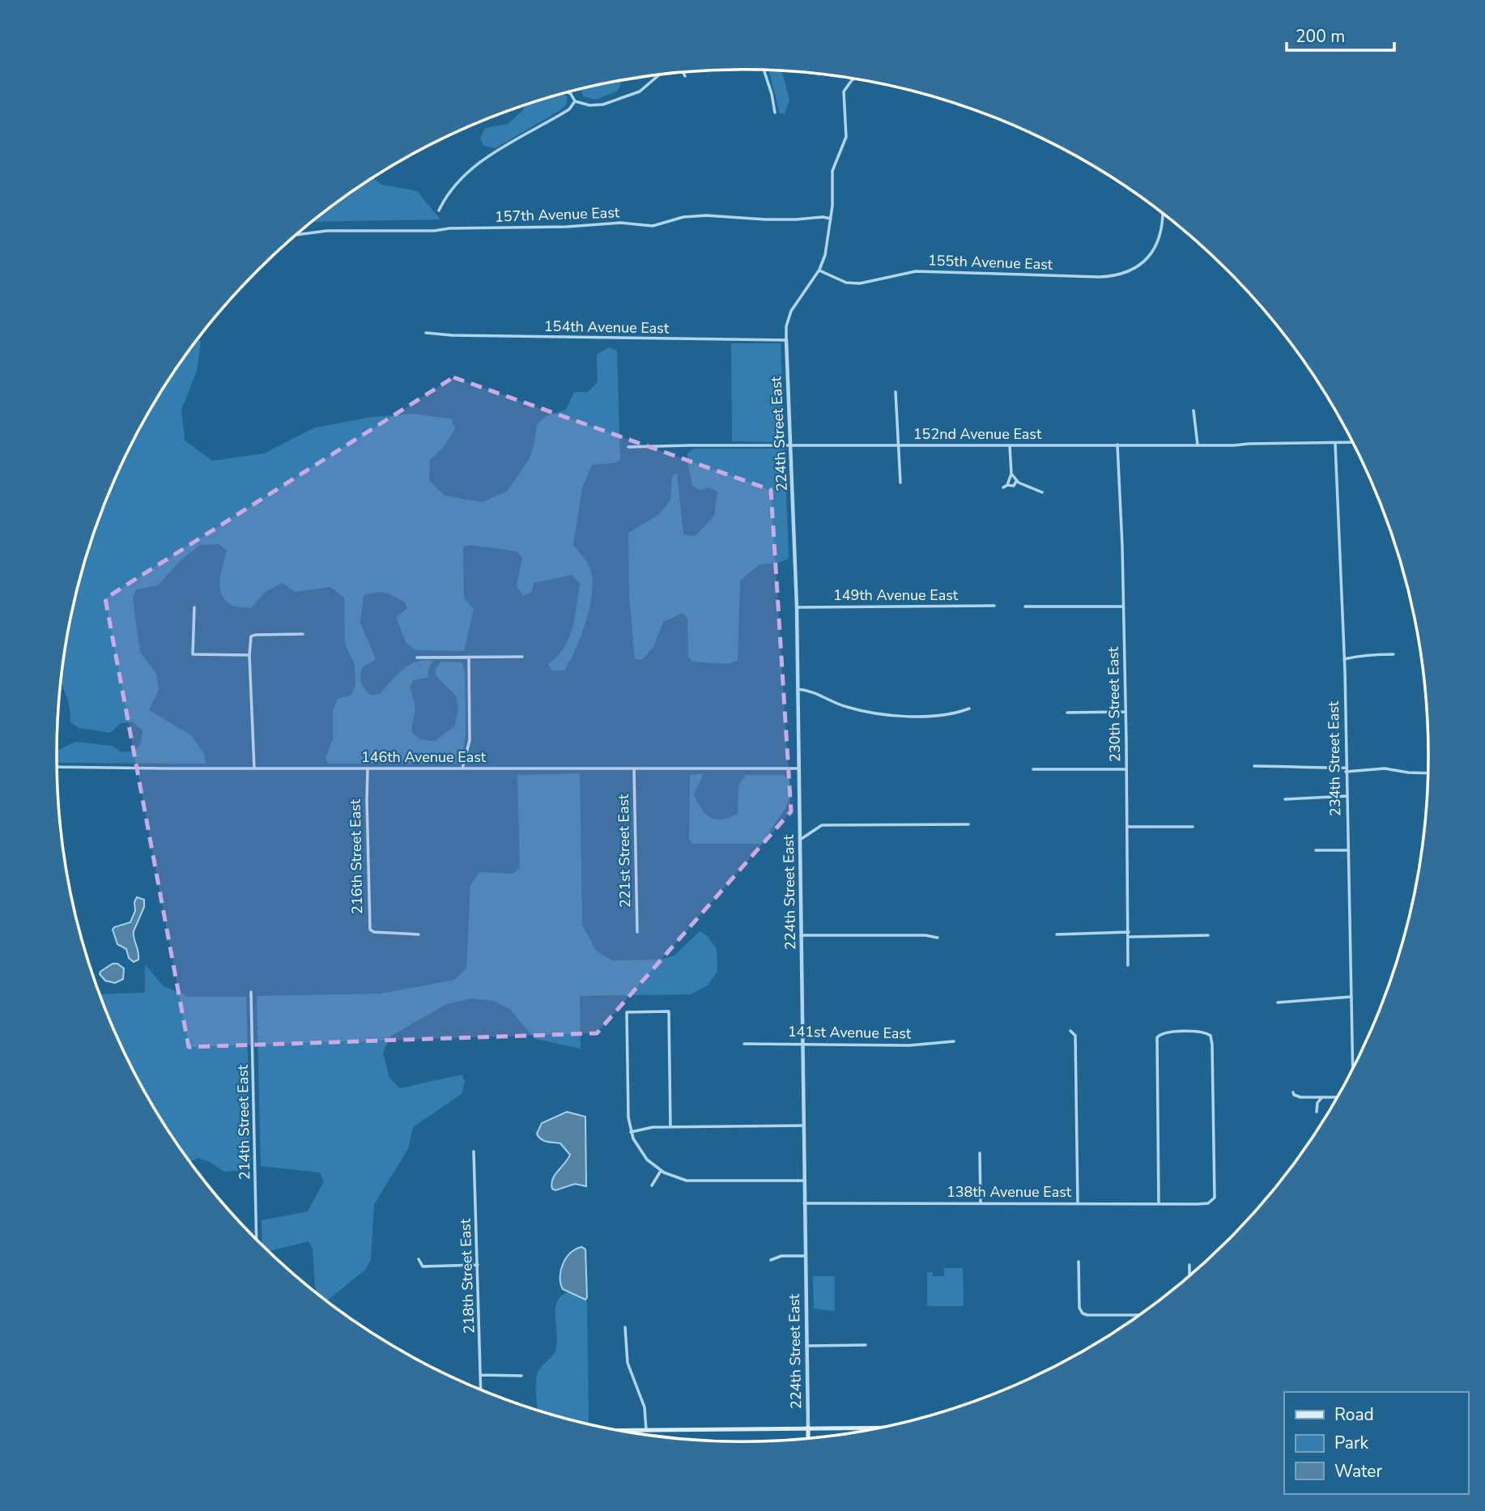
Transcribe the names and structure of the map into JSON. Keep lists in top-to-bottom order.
{
  "streets": {
    "main road": ["224th Street East"],
    "street": [
      "157th Avenue East",
      "155th Avenue East",
      "154th Avenue East",
      "152nd Avenue East",
      "149th Avenue East",
      "230th Street East",
      "146th Avenue East",
      "234th Street East",
      "221st Street East",
      "216th Street East",
      "141st Avenue East",
      "214th Street East",
      "138th Avenue East",
      "218th Street East"
    ]
  },
  "crossings": [
    ["154th Avenue East", "224th Street East"],
    ["224th Street East", "152nd Avenue East"],
    ["224th Street East", "149th Avenue East"],
    ["224th Street East", "146th Avenue East"],
    ["224th Street East", "141st Avenue East"],
    ["224th Street East", "138th Avenue East"],
    ["152nd Avenue East", "230th Street East"],
    ["152nd Avenue East", "234th Street East"],
    ["146th Avenue East", "221st Street East"],
    ["146th Avenue East", "216th Street East"]
  ],
  "legend": ["Road", "Park", "Water"],
  "scale_bar": "200 m"
}
